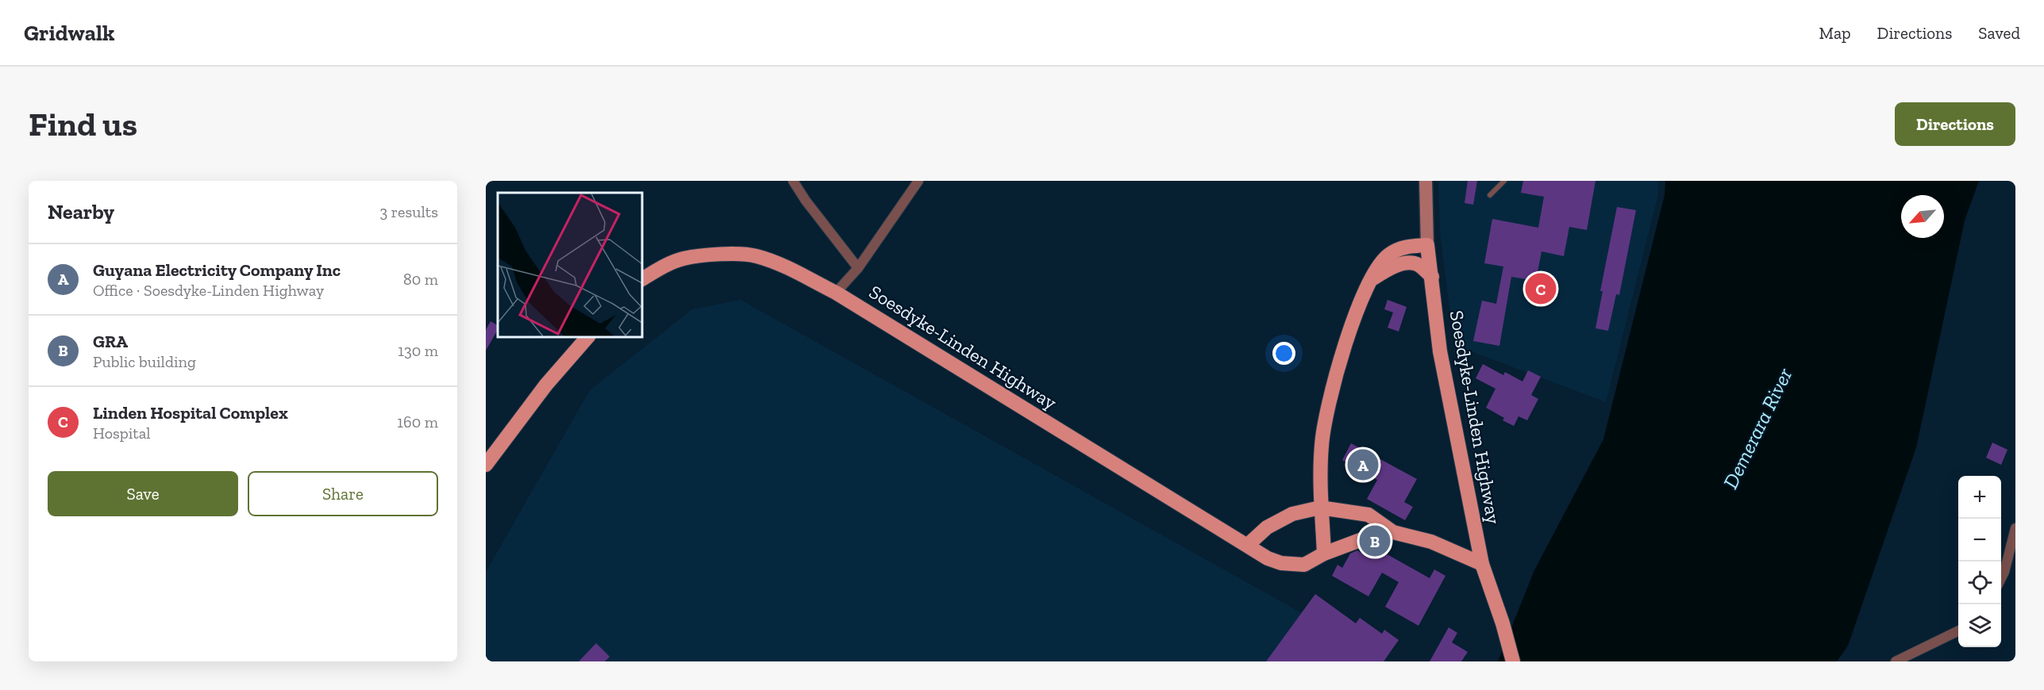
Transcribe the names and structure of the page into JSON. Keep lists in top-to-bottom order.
{
  "streets": {
    "main road": ["Soesdyke-Linden Highway"]
  },
  "water": ["Demerara River"],
  "north": "bottom left",
  "page": {
    "header": "Gridwalk",
    "nav": ["Map", "Directions", "Saved"],
    "buttons": [
      "Directions",
      ["Save", "Share"]
    ],
    "title": "Find us",
    "heading": ["Nearby", "3 results"],
    "list": [
      {
        "mark": "A",
        "name": "Guyana Electricity Company Inc",
        "note": "Office · Soesdyke-Linden Highway",
        "value": "80 m"
      },
      {
        "mark": "B",
        "name": "GRA",
        "note": "Public building",
        "value": "130 m"
      },
      {
        "mark": "C",
        "name": "Linden Hospital Complex",
        "note": "Hospital",
        "value": "160 m"
      }
    ],
    "pins": ["C", "A", "B"],
    "map_buttons": ["+", "−"]
  }
}
